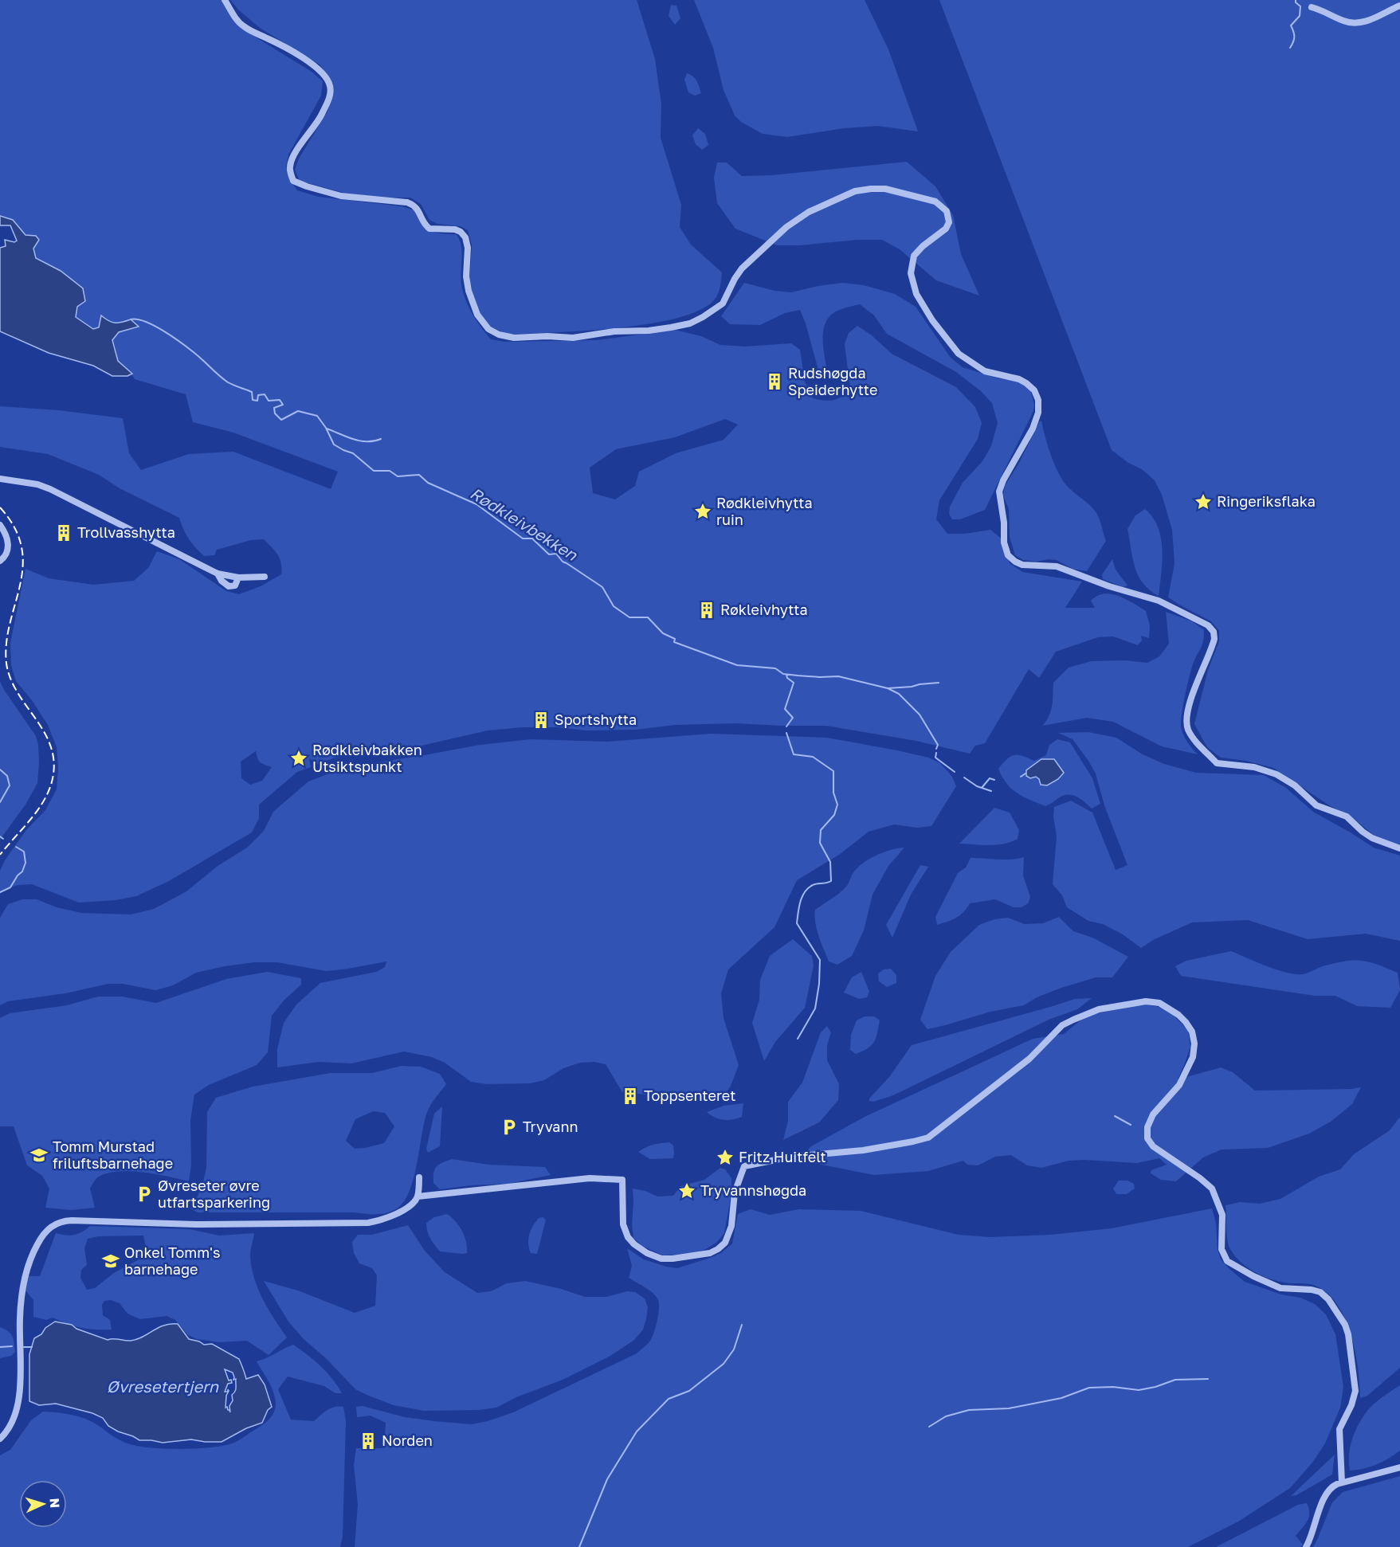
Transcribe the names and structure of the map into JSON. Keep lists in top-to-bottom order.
{
  "water": ["Rødkleivbekken", "Øvresetertjern"],
  "places": {
    "building": [
      "Rudshøgda Speiderhytte",
      "Trollvasshytta",
      "Røkleivhytta",
      "Sportshytta",
      "Toppsenteret",
      "Norden"
    ],
    "place": [
      "Ringeriksflaka",
      "Rødkleivhytta ruin",
      "Rødkleivbakken Utsiktspunkt",
      "Fritz Huitfelt",
      "Tryvannshøgda"
    ],
    "parking": ["Tryvann", "Øvreseter øvre utfartsparkering"],
    "school or university": ["Tomm Murstad friluftsbarnehage", "Onkel Tomm's barnehage"]
  },
  "north": "right"
}
